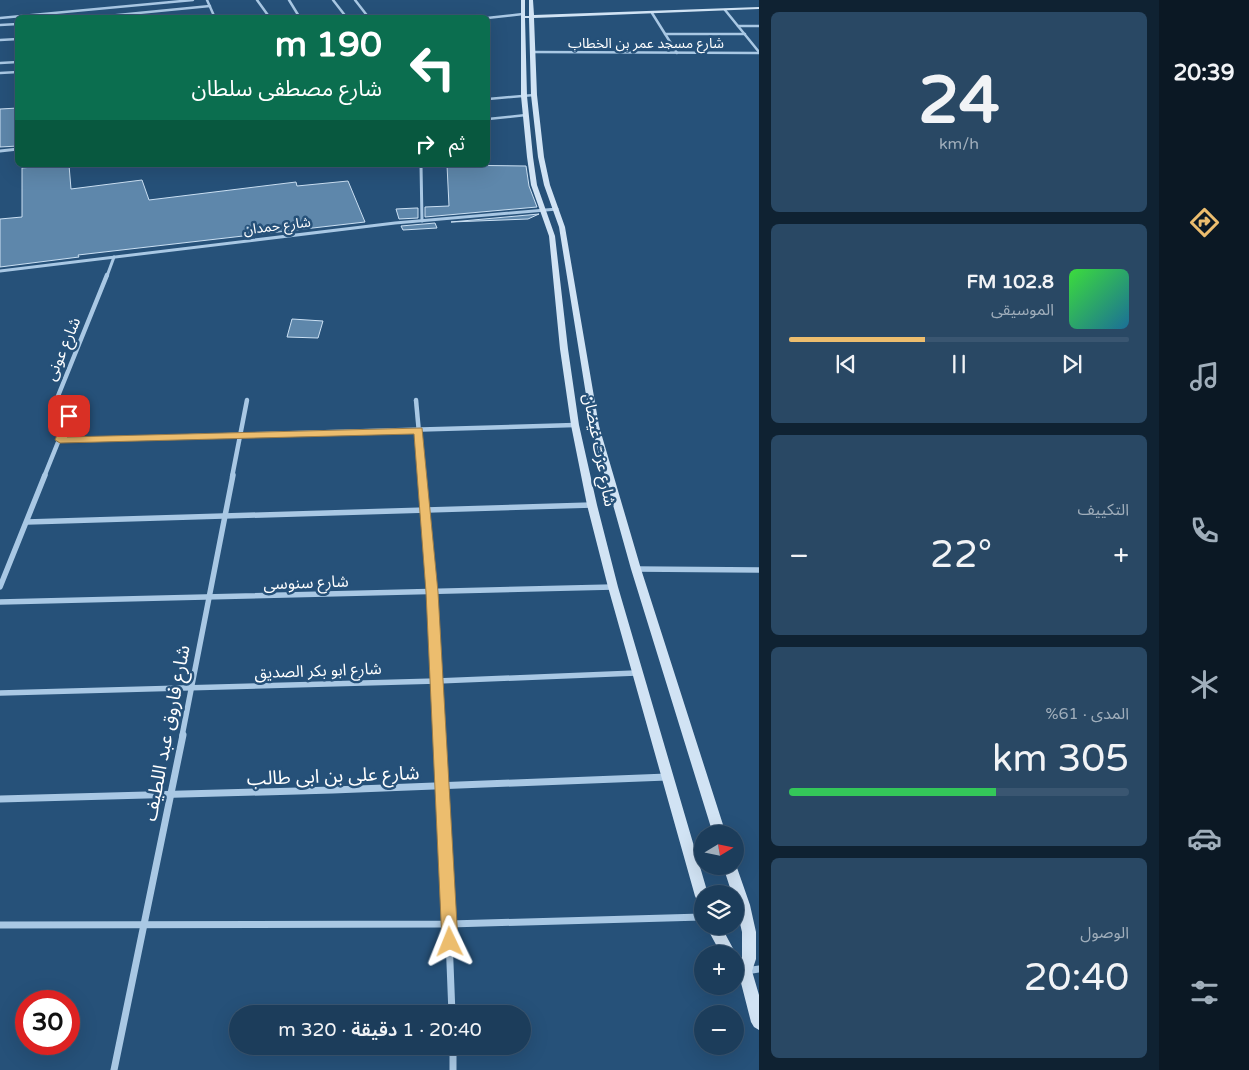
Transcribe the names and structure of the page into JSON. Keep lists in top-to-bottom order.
{
  "streets": {
    "street": [
      "شارع مسجد عمر بن الخطاب",
      "شارع حمدان",
      "شارع عونى",
      "شارع عزت غيضان",
      "شارع سنوسى",
      "شارع ابو بكر الصديق",
      "شارع فاروق عبد اللطيف",
      "شارع على بن ابى طالب"
    ]
  },
  "crossings": [
    ["شارع مسجد عمر بن الخطاب", "شارع عزت غيضان"],
    ["شارع حمدان", "شارع عونى"],
    ["شارع حمدان", "شارع عزت غيضان"],
    ["شارع عزت غيضان", "شارع سنوسى"],
    ["شارع عزت غيضان", "شارع ابو بكر الصديق"],
    ["شارع عزت غيضان", "شارع على بن ابى طالب"],
    ["شارع سنوسى", "شارع فاروق عبد اللطيف"],
    ["شارع ابو بكر الصديق", "شارع فاروق عبد اللطيف"],
    ["شارع فاروق عبد اللطيف", "شارع على بن ابى طالب"]
  ],
  "north": "right",
  "page": {
    "tabs": "20:39",
    "tile": [
      ["24", "km/h"],
      "التكييف",
      ["المدى · 61%", "305 km"],
      ["الوصول", "20:40"]
    ],
    "turn": ["190 m", "شارع مصطفى سلطان"],
    "then": "ثم",
    "song": ["102.8 FM", "الموسيقى"],
    "heat": ["−", "22°", "+"],
    "map_buttons": ["+", "−"],
    "limit": "30",
    "trip": "20:40 · 1 دقيقة · 320 m"
  }
}
